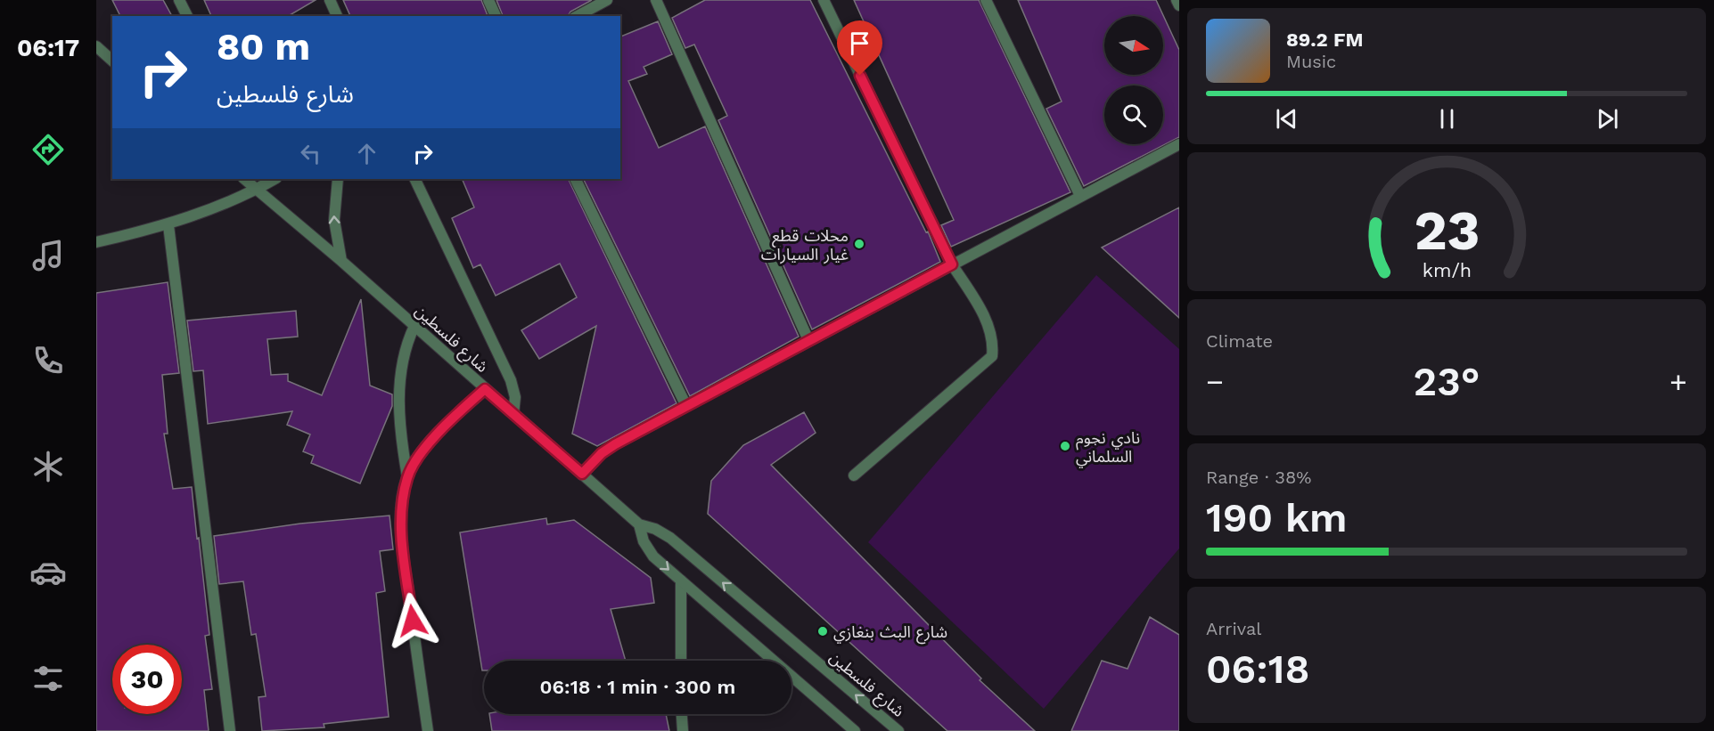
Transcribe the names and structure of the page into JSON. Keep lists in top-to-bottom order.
{
  "streets": {
    "street": ["شارع فلسطين"]
  },
  "places": ["محلات قطع غيار السيارات", "نادي نجوم السلماني", "شارع البث بنغازي"],
  "north": "right",
  "page": {
    "tabs": "06:17",
    "turn": ["80 m", "شارع فلسطين"],
    "song": ["89.2 FM", "Music"],
    "tile": [
      "Climate",
      ["Range · 38%", "190 km"],
      ["Arrival", "06:18"]
    ],
    "heat": ["−", "23°", "+"],
    "limit": "30",
    "trip": "06:18 · 1 min · 300 m",
    "gauge": ["23", "km/h"]
  }
}
